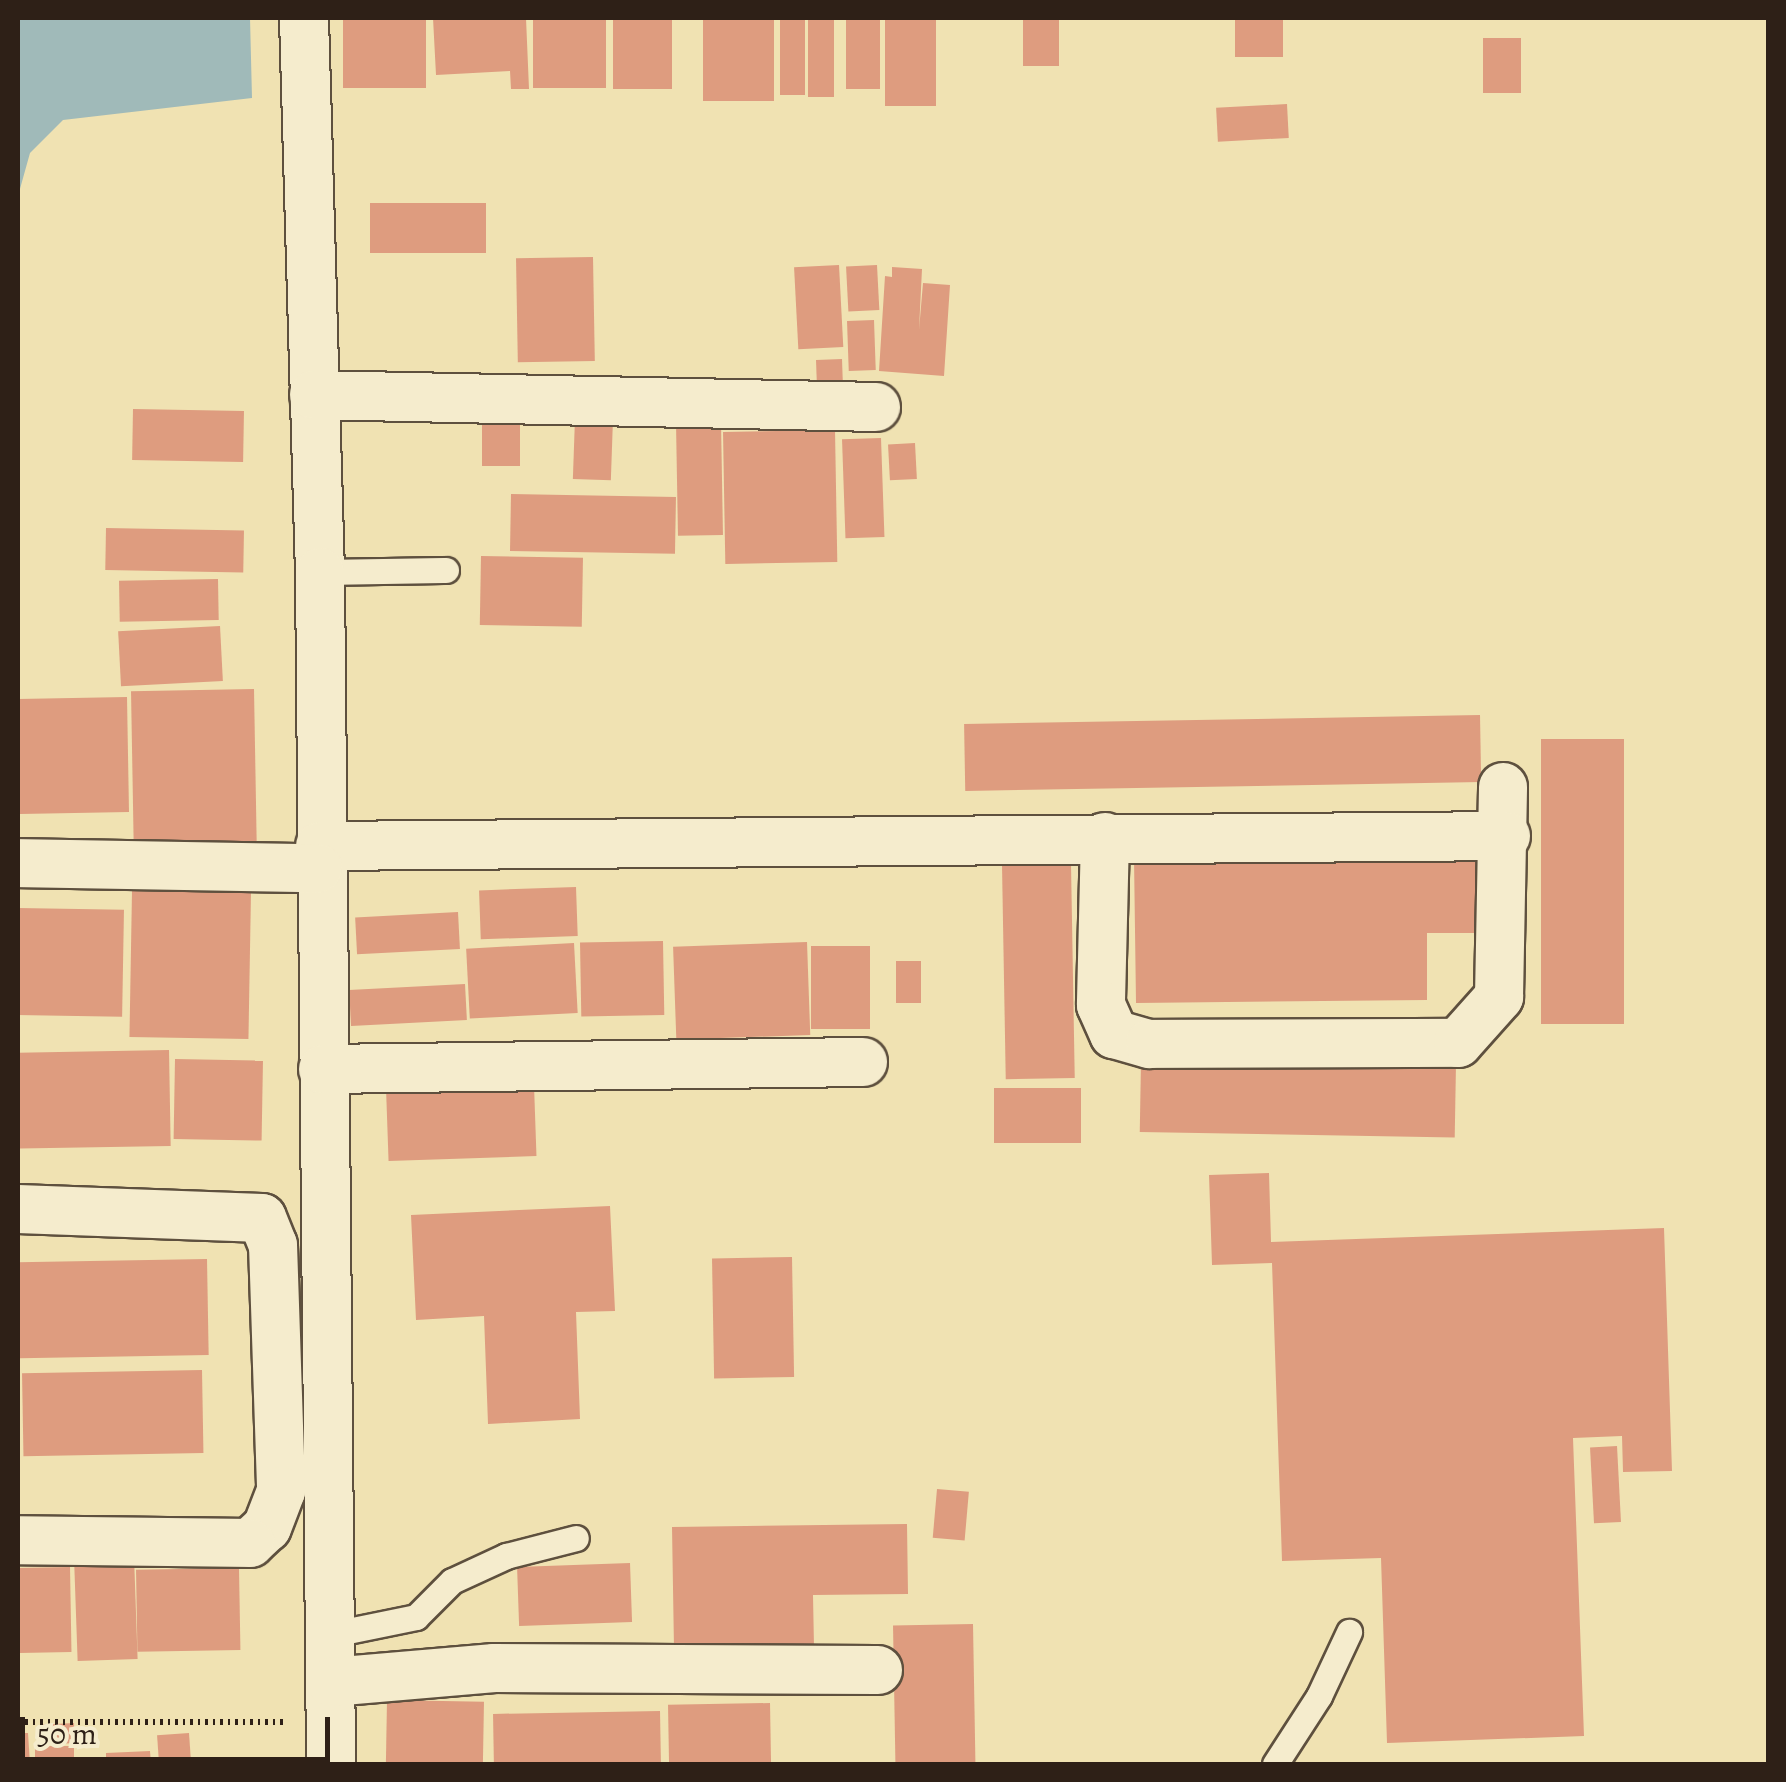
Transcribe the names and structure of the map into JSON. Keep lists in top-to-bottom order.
{
  "scale_bar": "50 m"
}
